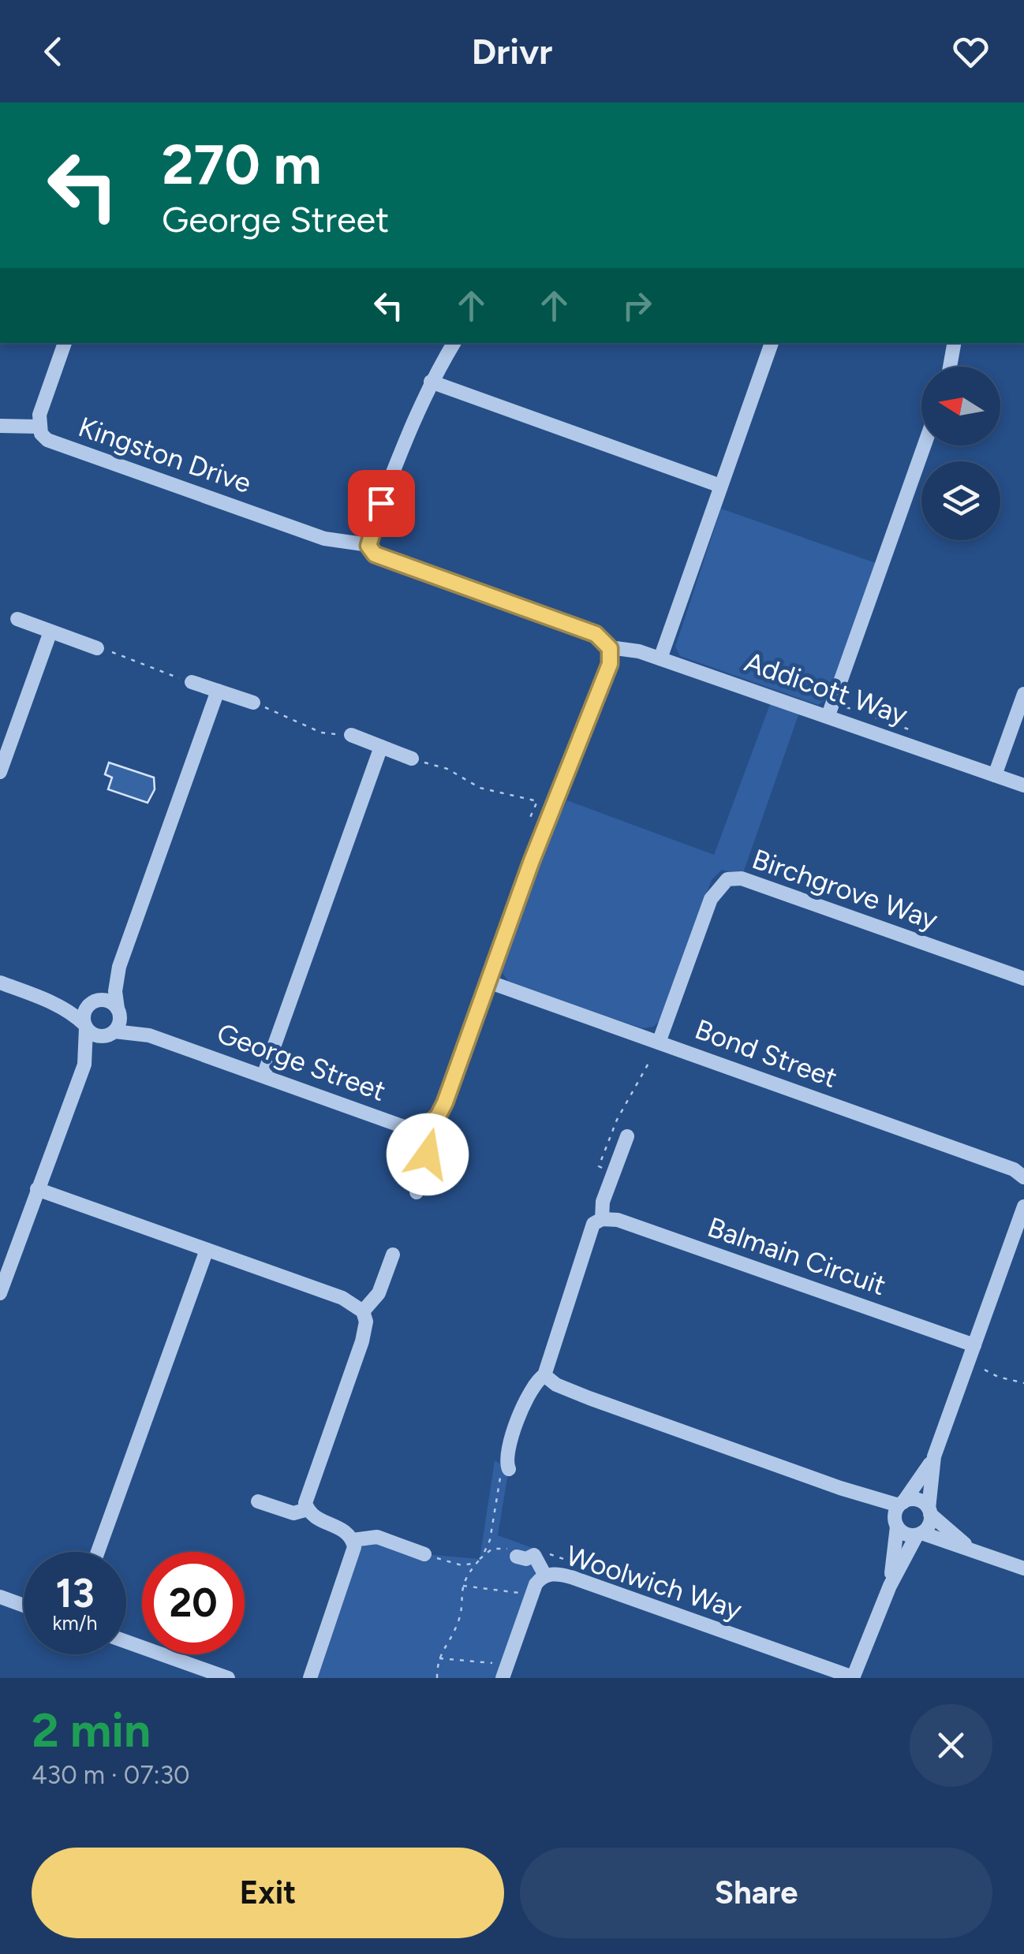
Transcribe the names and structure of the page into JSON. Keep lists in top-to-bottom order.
{
  "streets": {
    "street": [
      "Kingston Drive",
      "Addicott Way",
      "Birchgrove Way",
      "Bond Street",
      "George Street",
      "Balmain Circuit",
      "Woolwich Way"
    ]
  },
  "crossings": [
    ["Birchgrove Way", "Bond Street"]
  ],
  "north": "left",
  "page": {
    "header": "Drivr",
    "turn": ["270 m", "George Street"],
    "speed": "13 km/h",
    "limit": "20",
    "heading": ["2 min", "430 m · 07:30"],
    "buttons": ["Exit", "Share"]
  }
}
